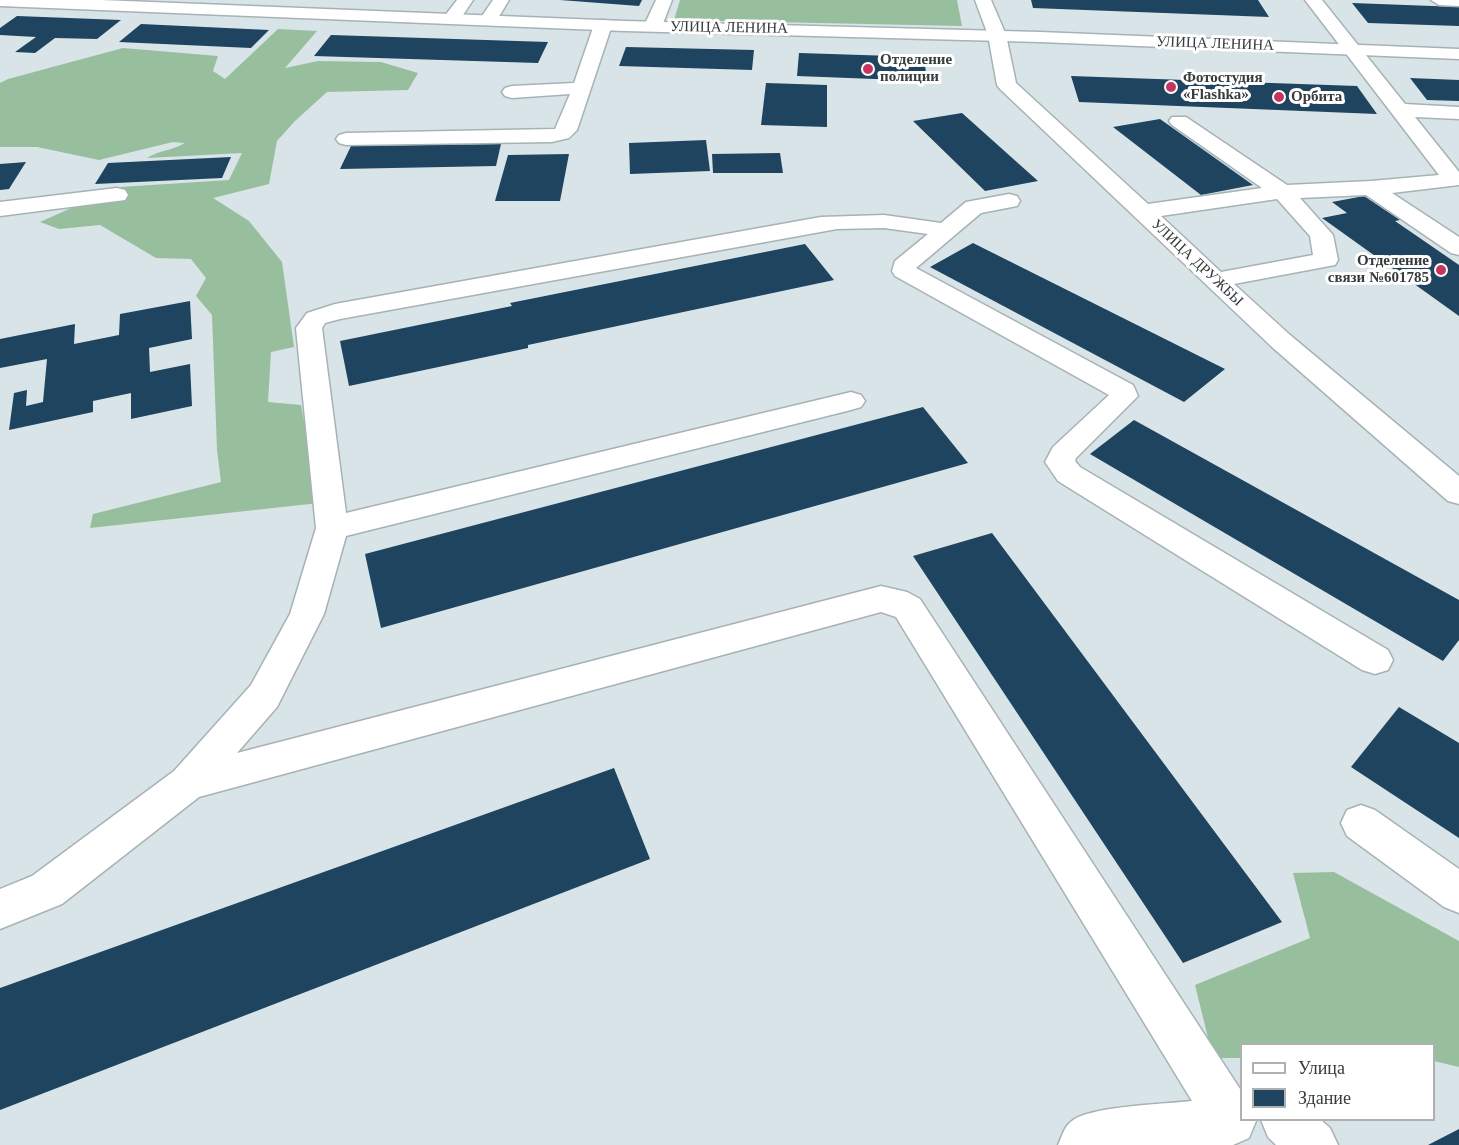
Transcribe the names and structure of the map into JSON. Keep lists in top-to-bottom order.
{
  "streets": {
    "main road": ["УЛИЦА ЛЕНИНА", "УЛИЦА ДРУЖБЫ"]
  },
  "crossings": [
    ["УЛИЦА ЛЕНИНА", "УЛИЦА ДРУЖБЫ"]
  ],
  "places": [
    "Отделение полиции",
    "Фотостудия «Flashka»",
    "Орбита",
    "Отделение связи №601785"
  ],
  "legend": ["Улица", "Здание"]
}
